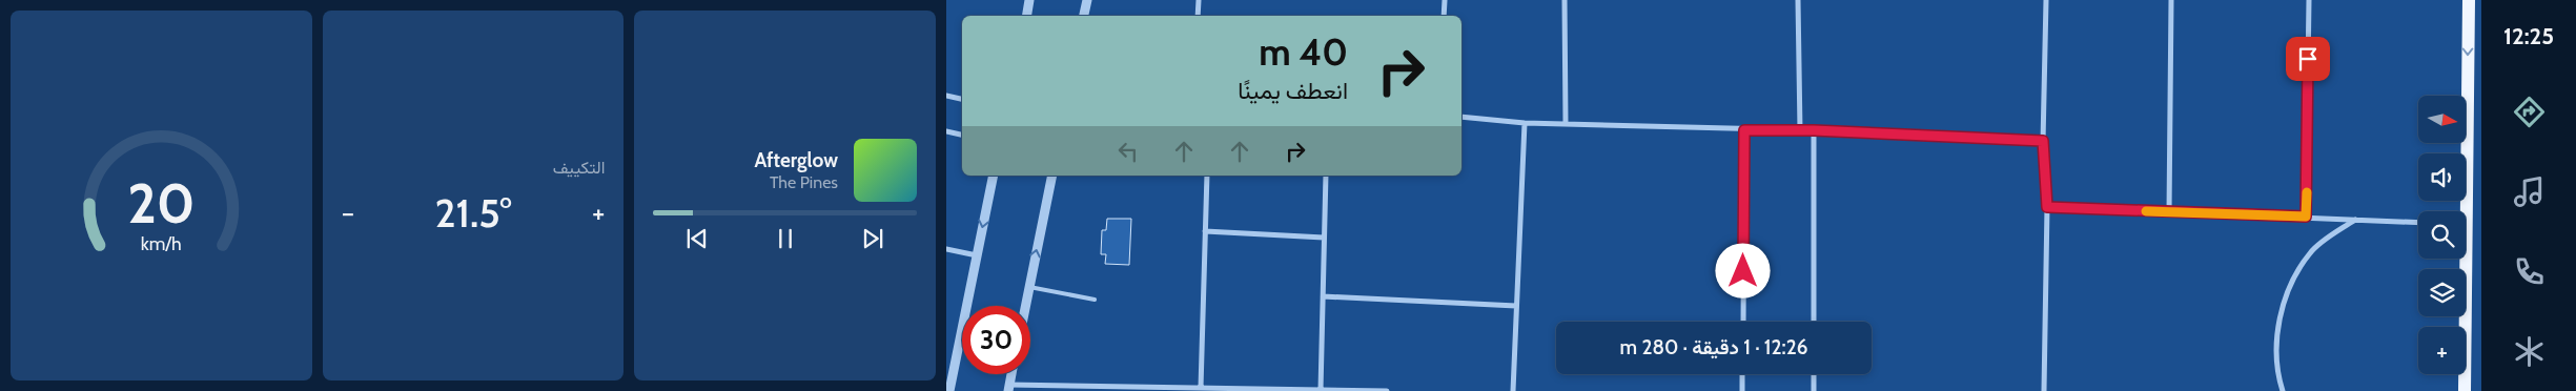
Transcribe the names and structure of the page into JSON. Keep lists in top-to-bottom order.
{
  "north": "right",
  "page": {
    "tabs": "12:25",
    "tile": "التكييف",
    "turn": ["40 m", "انعطف يمينًا"],
    "map_buttons": "+",
    "song": ["Afterglow", "The Pines"],
    "heat": ["−", "21.5°", "+"],
    "limit": "30",
    "trip": "12:26 · 1 دقيقة · 280 m",
    "gauge": ["20", "km/h"]
  }
}
